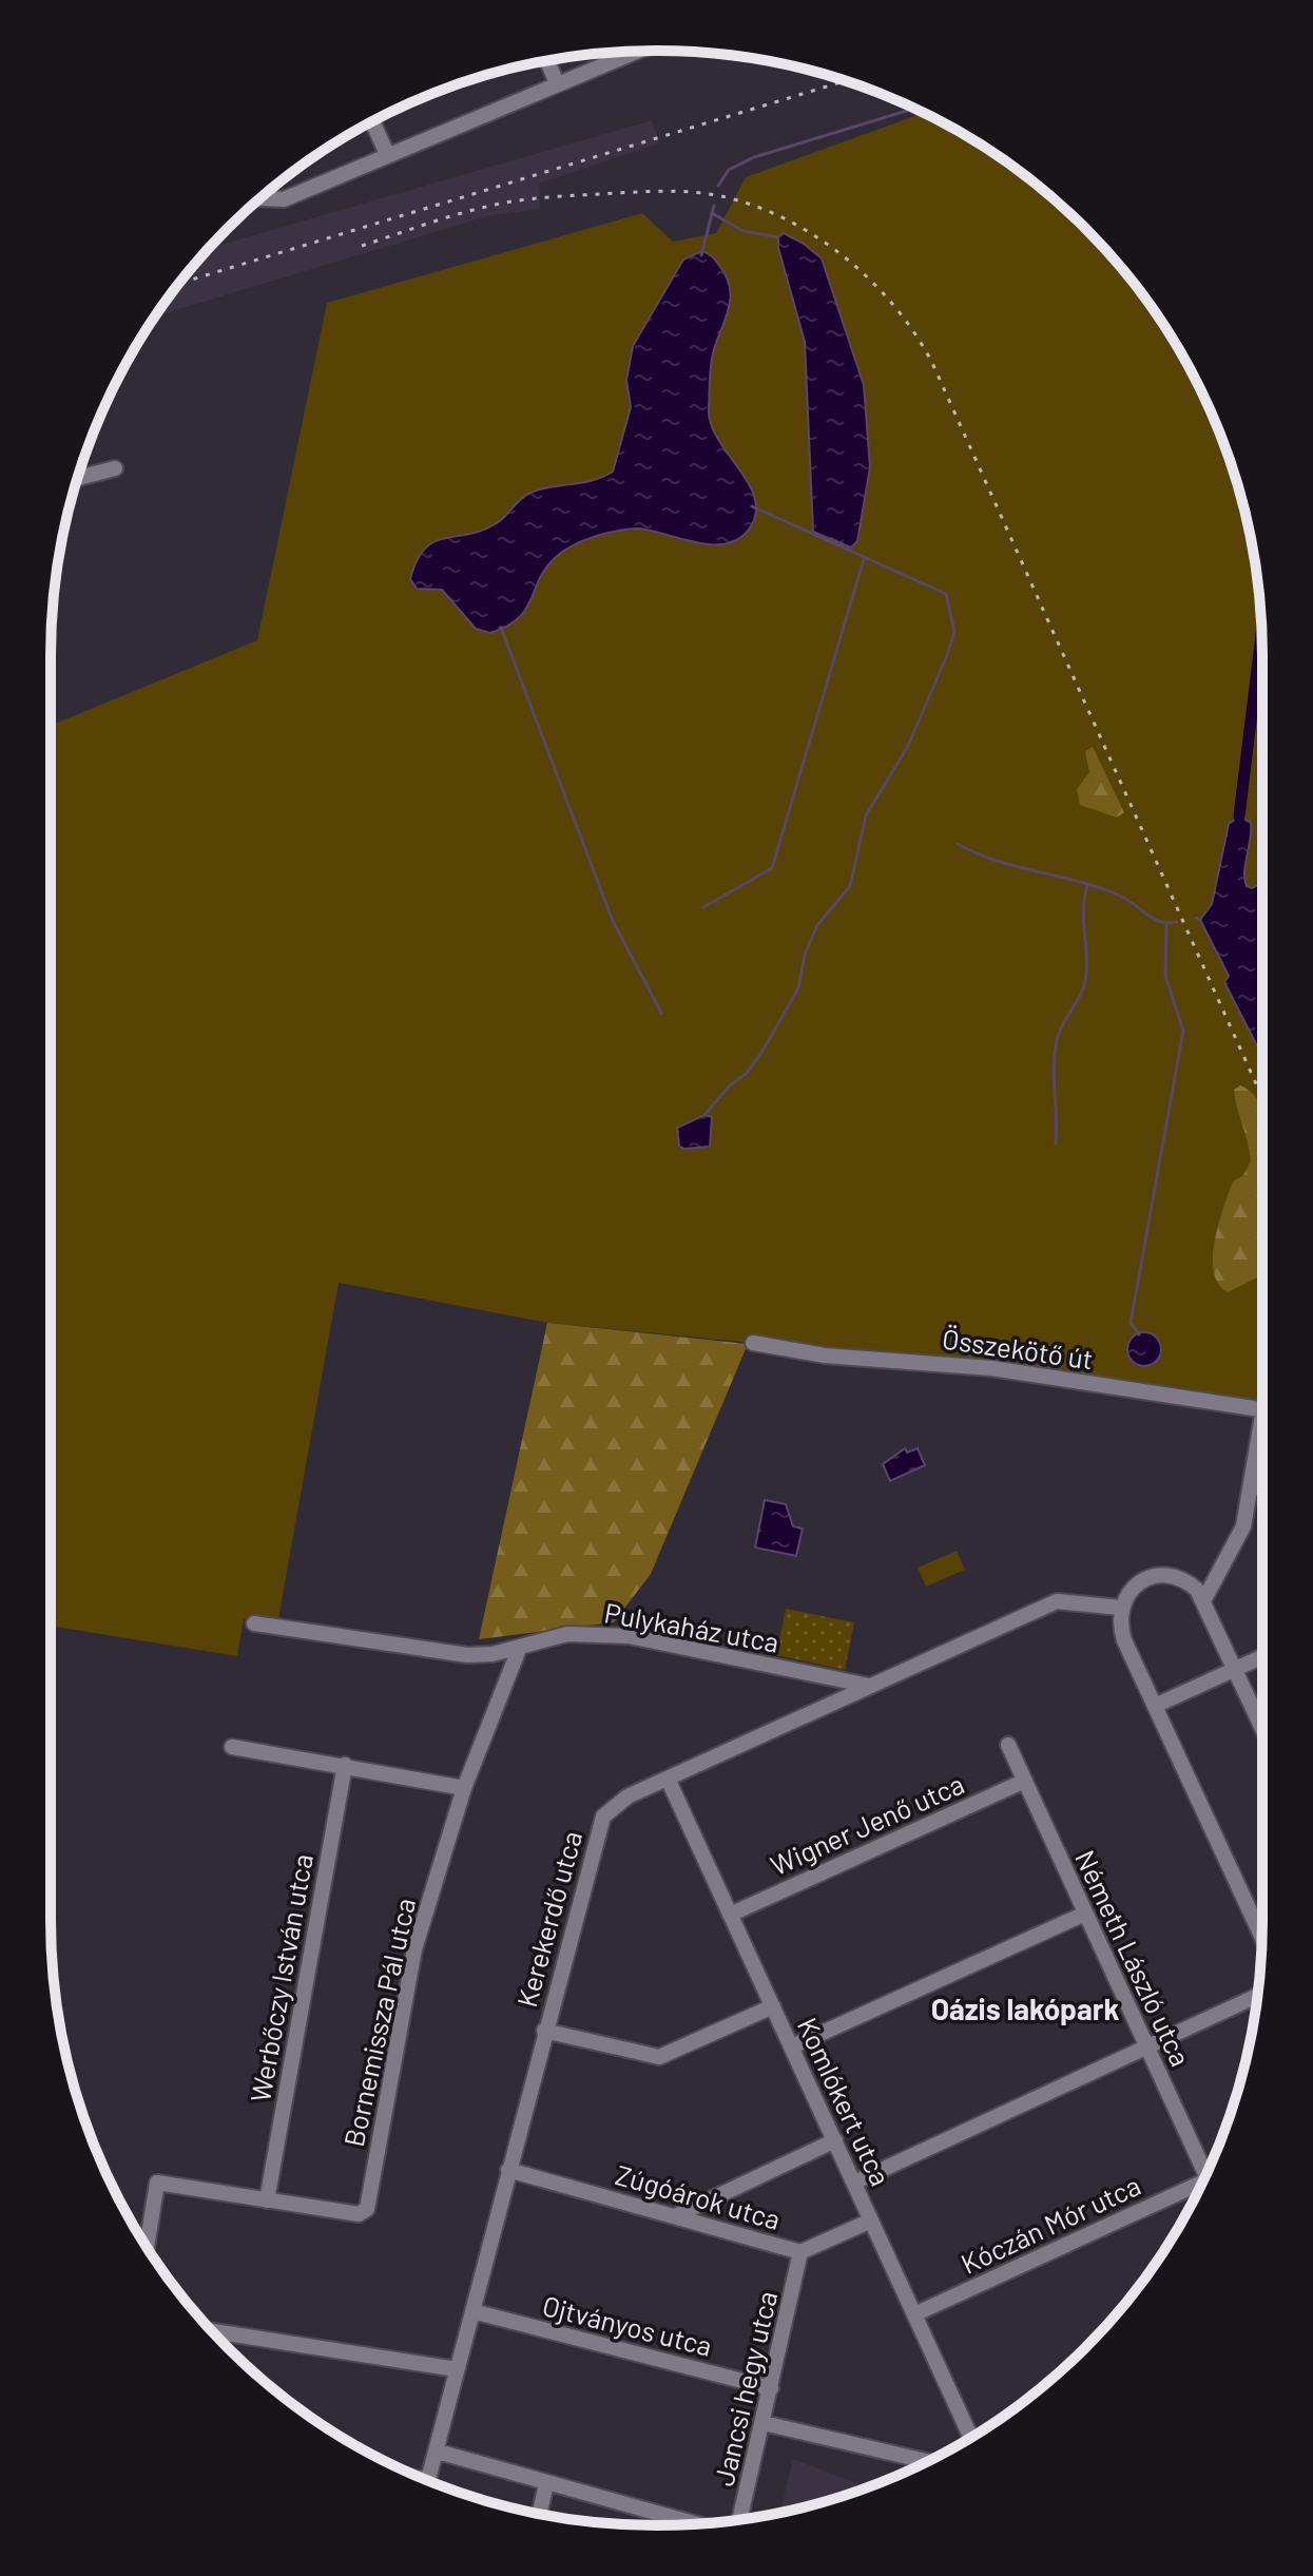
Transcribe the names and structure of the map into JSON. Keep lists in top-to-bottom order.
{
  "streets": {
    "street": [
      "Összekötő út",
      "Pulykaház utca",
      "Wigner Jenő utca",
      "Kerekerdő utca",
      "Németh László utca",
      "Werbőczy István utca",
      "Bornemissza Pál utca",
      "Komlókert utca",
      "Zúgóárok utca",
      "Kóczán Mór utca",
      "Ojtványos utca",
      "Jancsi hegy utca"
    ]
  },
  "crossings": [
    ["Pulykaház utca", "Kerekerdő utca"],
    ["Pulykaház utca", "Bornemissza Pál utca"],
    ["Wigner Jenő utca", "Németh László utca"],
    ["Wigner Jenő utca", "Komlókert utca"],
    ["Kerekerdő utca", "Komlókert utca"],
    ["Kerekerdő utca", "Zúgóárok utca"],
    ["Kerekerdő utca", "Ojtványos utca"],
    ["Werbőczy István utca", "Bornemissza Pál utca"],
    ["Komlókert utca", "Zúgóárok utca"],
    ["Komlókert utca", "Kóczán Mór utca"],
    ["Zúgóárok utca", "Jancsi hegy utca"],
    ["Ojtványos utca", "Jancsi hegy utca"]
  ],
  "districts": ["Oázis lakópark"]
}
